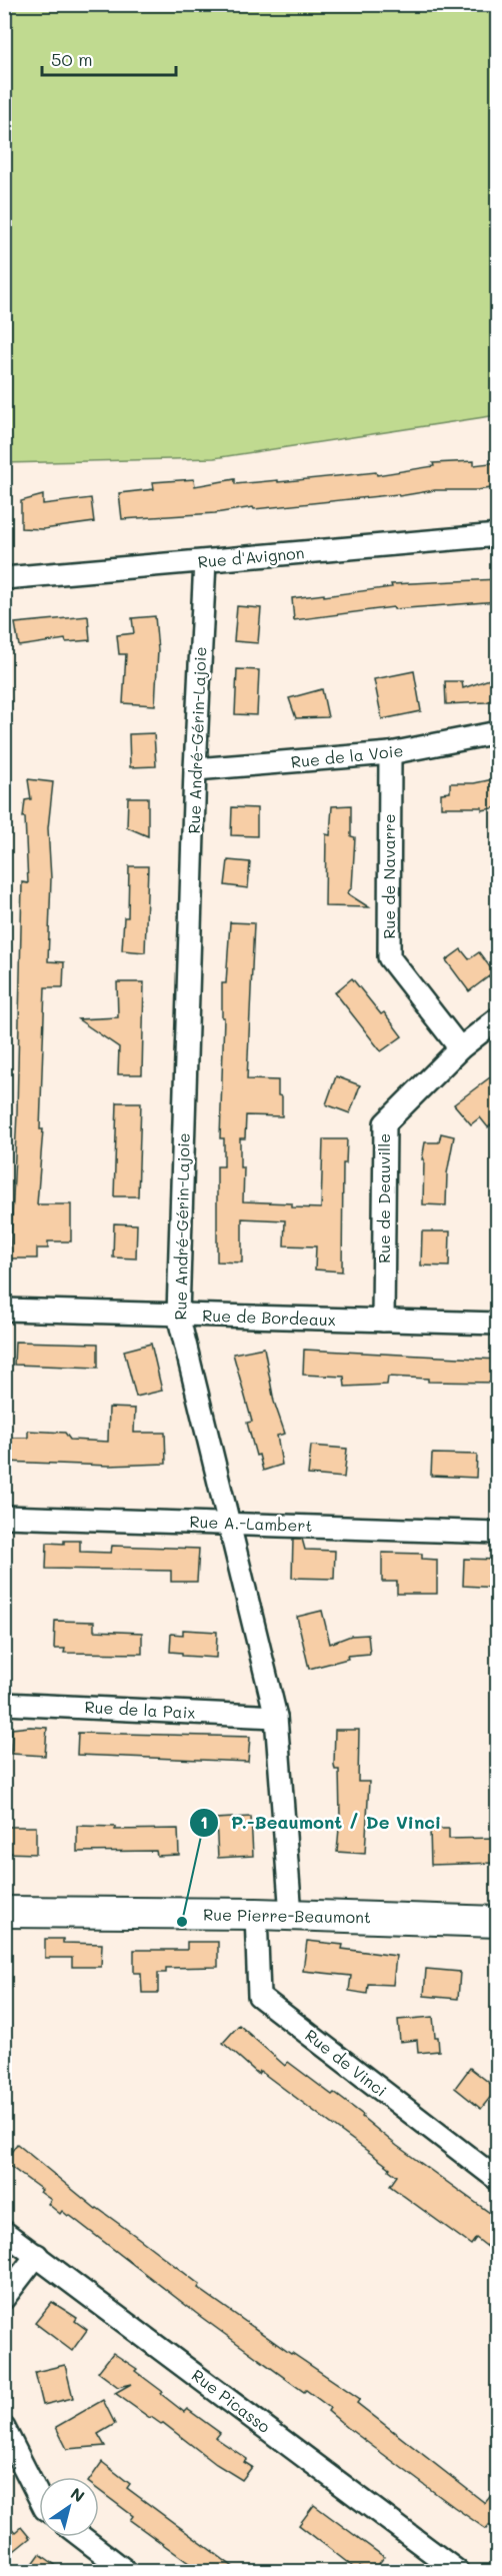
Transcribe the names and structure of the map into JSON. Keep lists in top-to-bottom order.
{
  "streets": {
    "main road": ["Rue Pierre-Beaumont"],
    "street": [
      "Rue d'Avignon",
      "Rue André-Gérin-Lajoie",
      "Rue de la Voie",
      "Rue de Navarre",
      "Rue de Deauville",
      "Rue de Bordeaux",
      "Rue A.-Lambert",
      "Rue de la Paix",
      "Rue de Vinci",
      "Rue Picasso"
    ]
  },
  "crossings": [
    ["Rue d'Avignon", "Rue André-Gérin-Lajoie"],
    ["Rue André-Gérin-Lajoie", "Rue de la Voie"],
    ["Rue André-Gérin-Lajoie", "Rue de Bordeaux"],
    ["Rue André-Gérin-Lajoie", "Rue A.-Lambert"],
    ["Rue André-Gérin-Lajoie", "Rue de la Paix"],
    ["Rue André-Gérin-Lajoie", "Rue Pierre-Beaumont"],
    ["Rue de la Voie", "Rue de Navarre"],
    ["Rue de Navarre", "Rue de Deauville"],
    ["Rue de Deauville", "Rue de Bordeaux"],
    ["Rue Pierre-Beaumont", "Rue de Vinci"]
  ],
  "places": ["P.-Beaumont / De Vinci"],
  "scale_bar": "50 m",
  "north": "top right"
}
